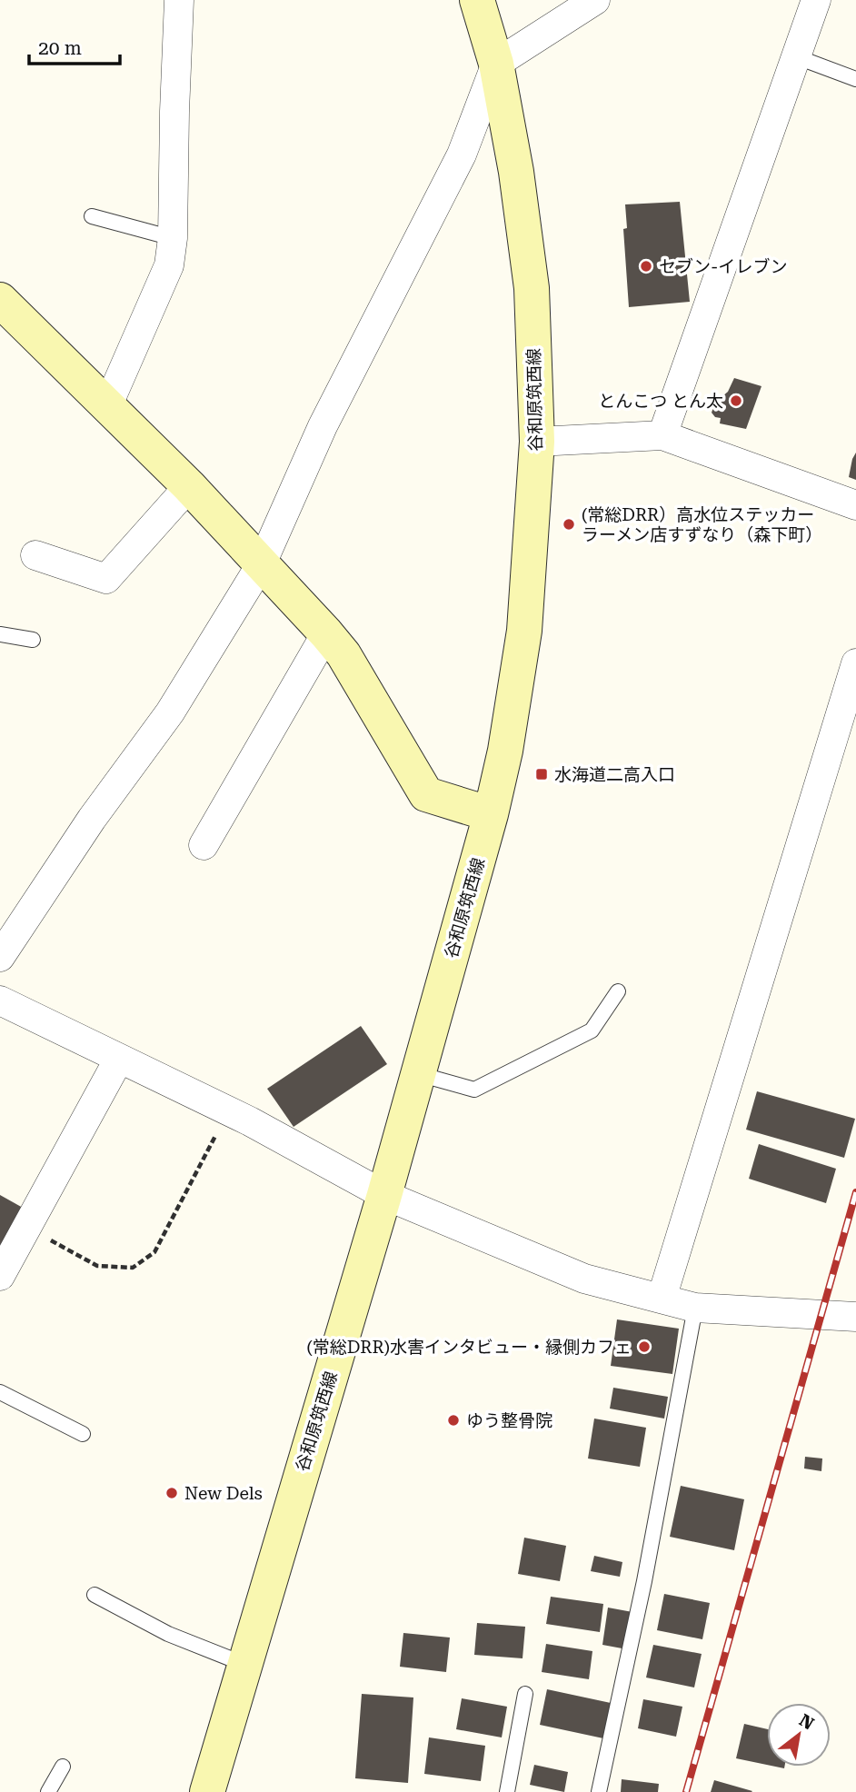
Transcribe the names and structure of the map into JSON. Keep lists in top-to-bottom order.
{
  "streets": {
    "main road": ["谷和原筑西線"]
  },
  "places": {
    "other": [
      "セブン-イレブン",
      "とんこつ とん太",
      "(常総DRR）高水位ステッカー ラーメン店すずなり（森下町）",
      "(常総DRR)水害インタビュー・縁側カフェ",
      "ゆう整骨院",
      "New Dels"
    ],
    "transit": ["水海道二高入口"]
  },
  "scale_bar": "20 m",
  "north": "top right"
}
